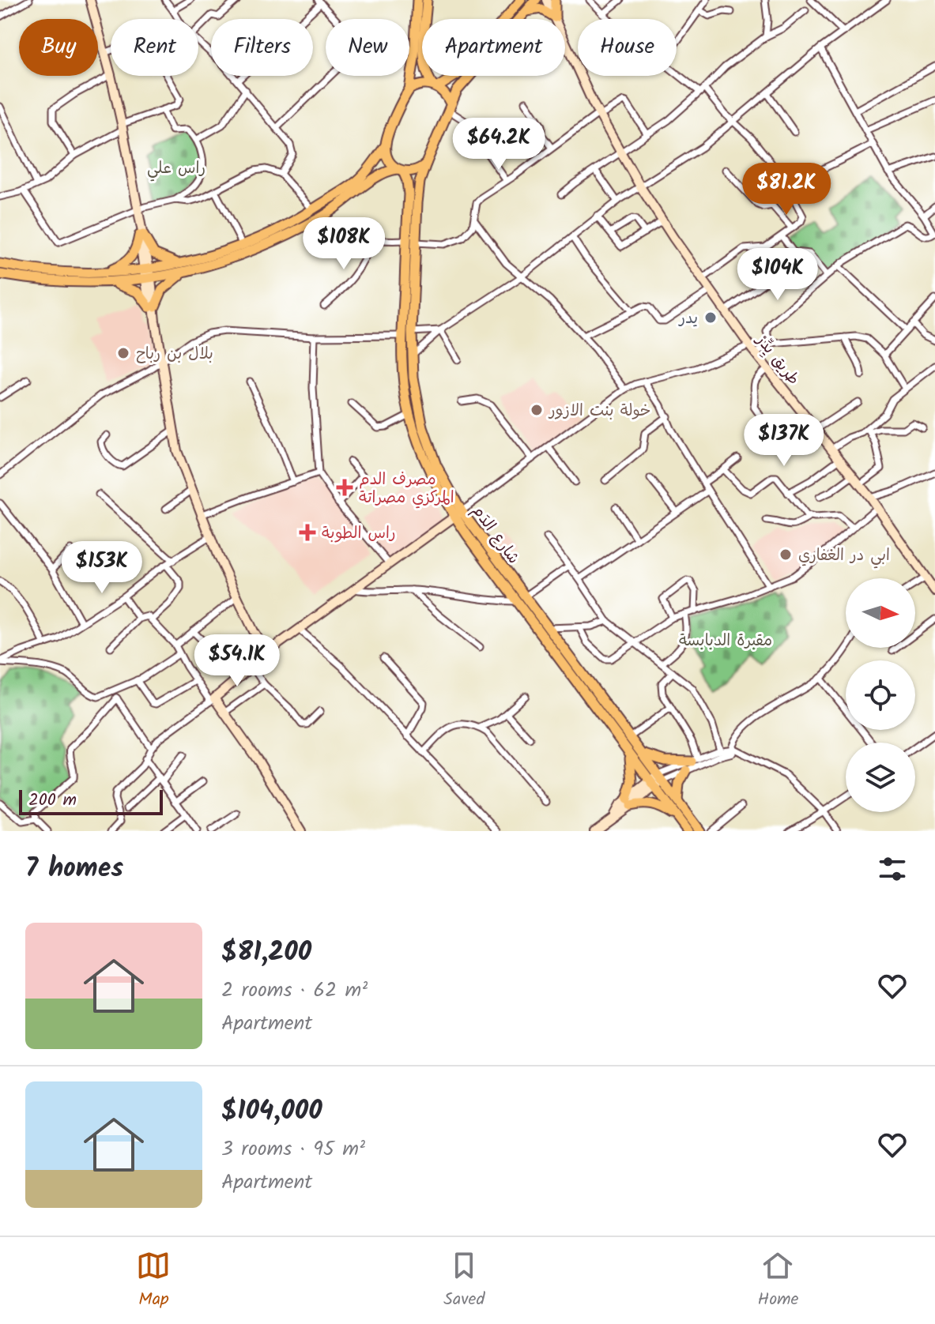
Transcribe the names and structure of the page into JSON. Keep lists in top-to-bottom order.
{
  "streets": {
    "main road": ["شارع الدَم"],
    "street": ["طريق يِدِّرْ"]
  },
  "parks": ["راس علي", "مقبرة الدبابسة"],
  "places": {
    "other": [
      "يدر",
      "بلال بن رباح",
      "خولة بنت الازور",
      "ابي در الغفاري"
    ],
    "health": ["مصرف الدم المركزي مصراتة", "راس الطوبة"]
  },
  "scale_bar": "200 m",
  "north": "right",
  "page": {
    "chip": [
      "Buy",
      "Rent",
      "Filters",
      "New",
      "Apartment",
      "House"
    ],
    "price": [
      "$64.2K",
      "$81.2K",
      "$108K",
      "$104K",
      "$137K",
      "$153K",
      "$54.1K"
    ],
    "scale": "200 m",
    "heading": "7 homes",
    "list": [
      {
        "name": "$81,200",
        "note": "2 rooms · 62 m² · Apartment"
      },
      {
        "name": "$104,000",
        "note": "3 rooms · 95 m² · Apartment"
      }
    ],
    "tabs": ["Map", "Saved", "Home"]
  }
}
